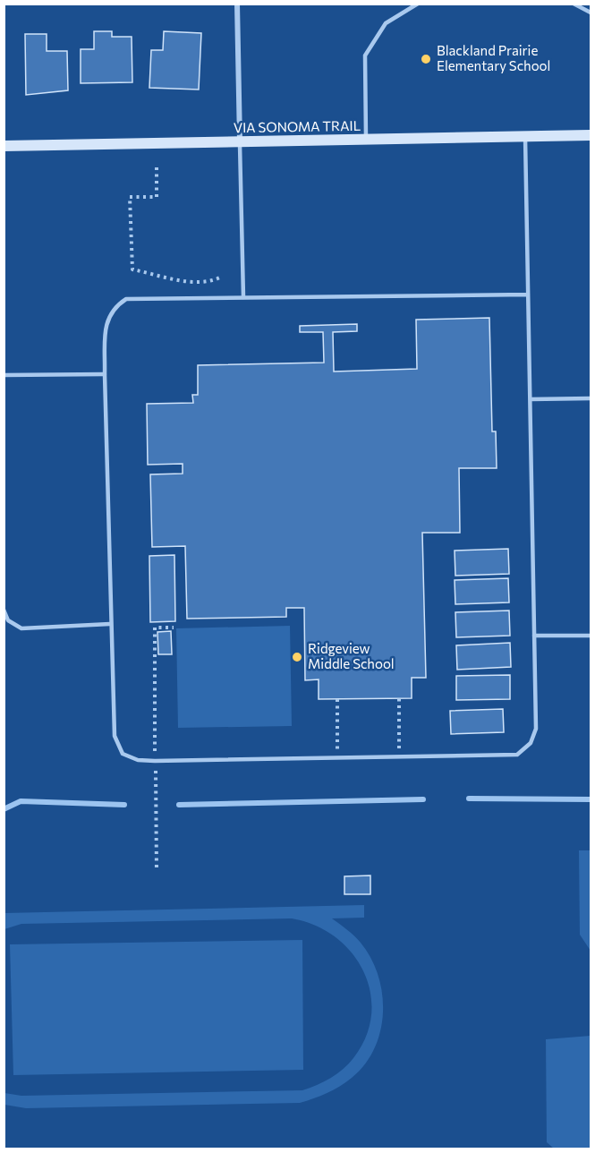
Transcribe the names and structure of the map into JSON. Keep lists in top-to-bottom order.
{
  "streets": {
    "street": ["VIA SONOMA TRAIL"]
  },
  "places": ["Blackland Prairie Elementary School", "Ridgeview Middle School"]
}
